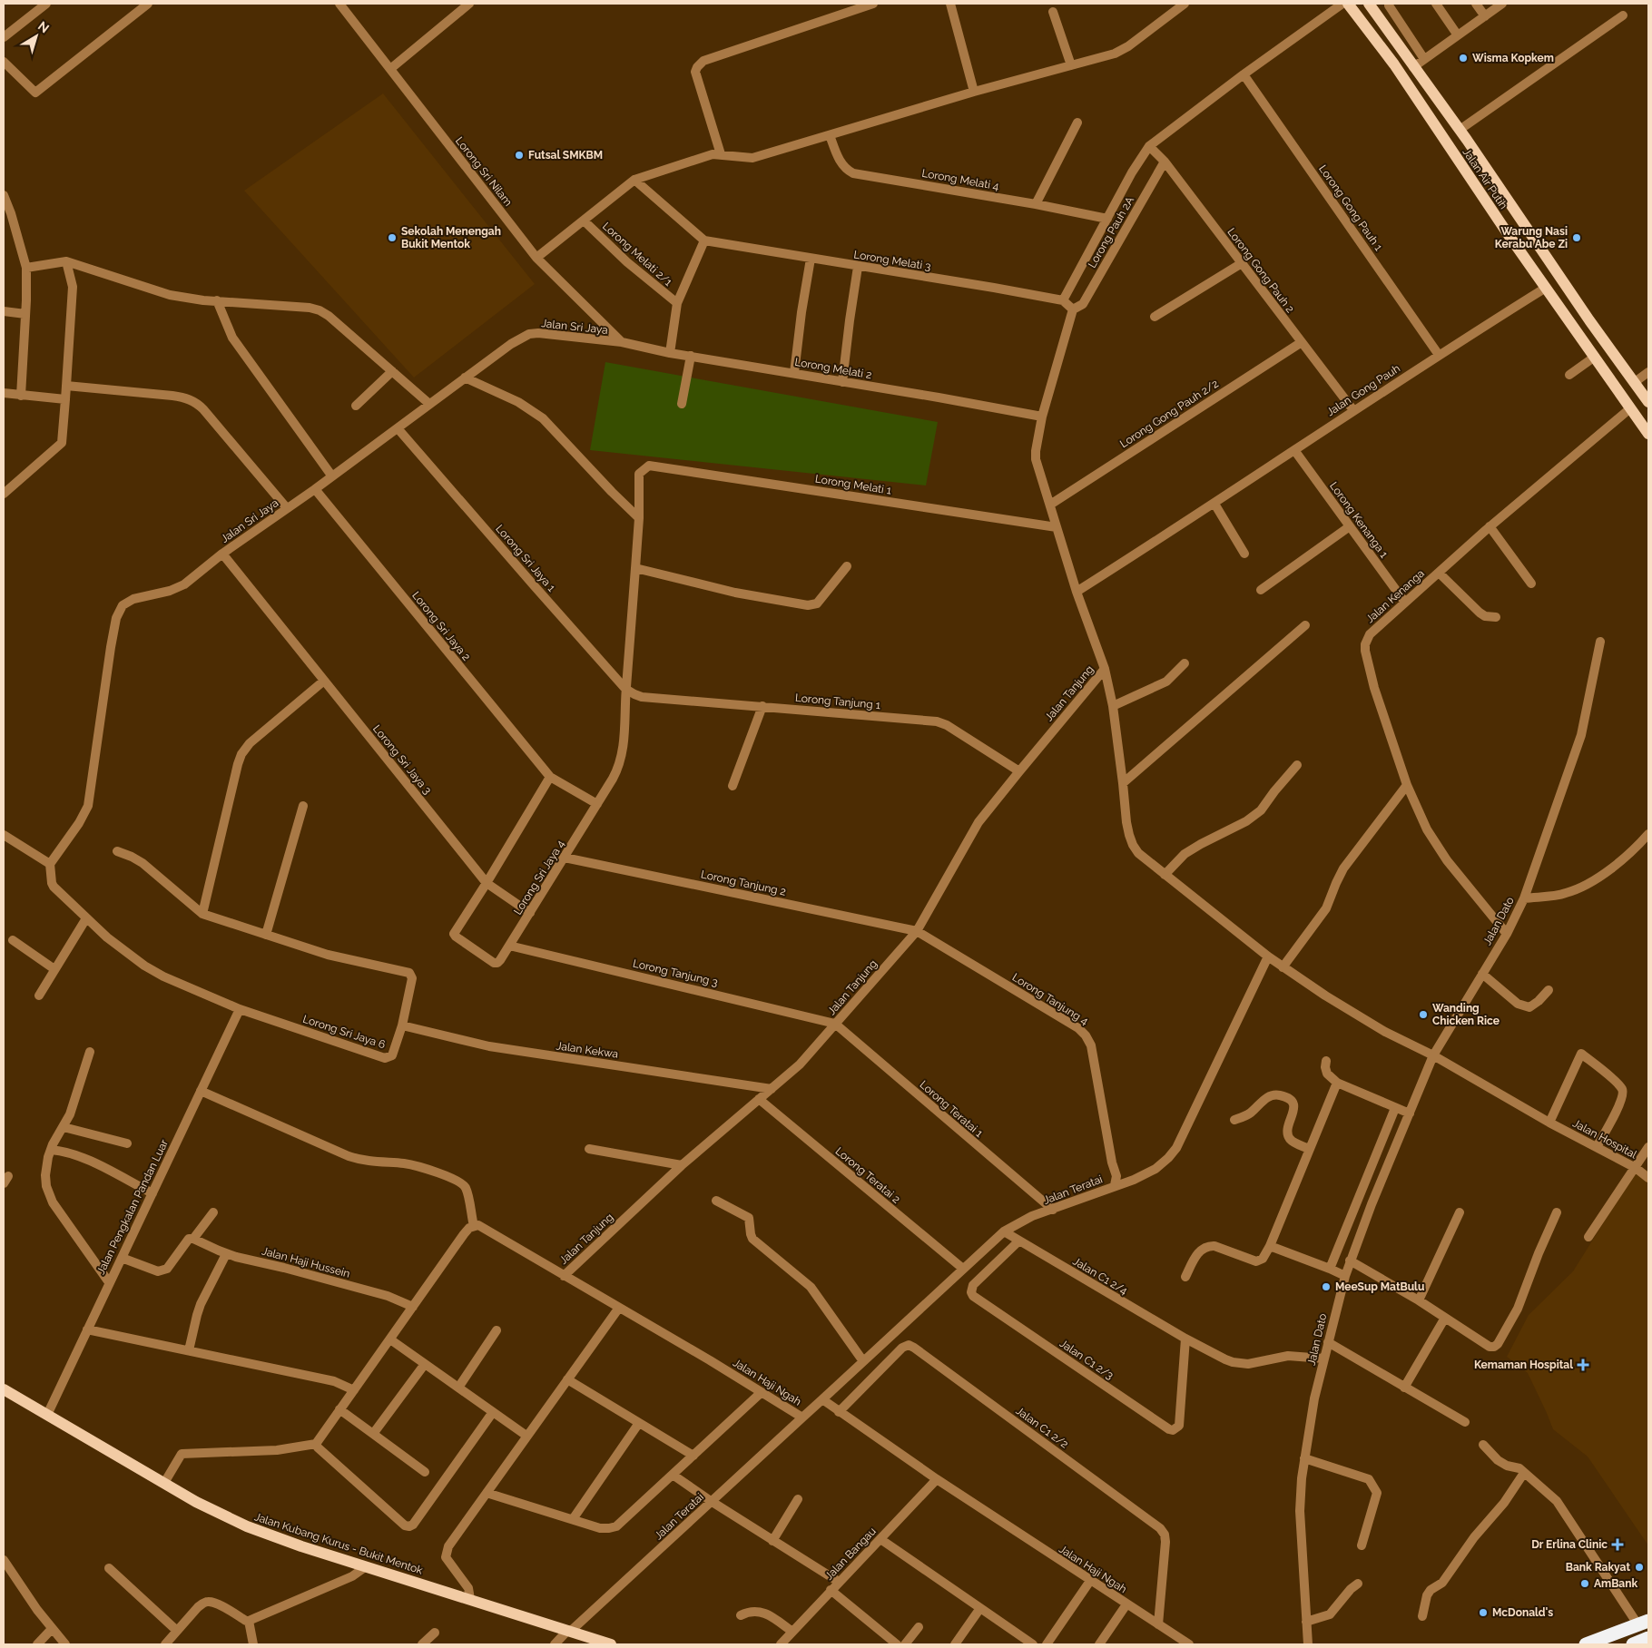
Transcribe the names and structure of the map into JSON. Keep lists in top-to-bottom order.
{
  "streets": {
    "main road": ["Jalan Air Putih", "Jalan Kubang Kurus - Bukit Mentok"],
    "street": [
      "Lorong Sri Nilam",
      "Lorong Melati 4",
      "Lorong Gong Pauh 1",
      "Lorong Pauh 2A",
      "Lorong Melati 2/1",
      "Lorong Melati 3",
      "Lorong Gong Pauh 2",
      "Jalan Sri Jaya",
      "Lorong Melati 2",
      "Jalan Gong Pauh",
      "Lorong Gong Pauh 2/2",
      "Lorong Melati 1",
      "Lorong Kenanga 1",
      "Lorong Sri Jaya 1",
      "Jalan Kenanga",
      "Lorong Sri Jaya 2",
      "Jalan Tanjung",
      "Lorong Tanjung 1",
      "Lorong Sri Jaya 3",
      "Lorong Sri Jaya 4",
      "Lorong Tanjung 2",
      "Jalan Dato",
      "Lorong Tanjung 3",
      "Lorong Tanjung 4",
      "Lorong Sri Jaya 6",
      "Jalan Kekwa",
      "Lorong Teratai 1",
      "Jalan Hospital",
      "Lorong Teratai 2",
      "Jalan Teratai",
      "Jalan Pengkalan Pandan Luar",
      "Jalan Haji Hussein",
      "Jalan C1 2/4",
      "Jalan C1 2/3",
      "Jalan Haji Ngah",
      "Jalan C1 2/2",
      "Jalan Bangau"
    ]
  },
  "crossings": [
    ["Lorong Sri Nilam", "Jalan Sri Jaya"],
    ["Lorong Sri Nilam", "Lorong Melati 2"],
    ["Jalan Air Putih", "Jalan Gong Pauh"],
    ["Jalan Air Putih", "Jalan Kenanga"],
    ["Lorong Gong Pauh 1", "Jalan Gong Pauh"],
    ["Lorong Pauh 2A", "Lorong Gong Pauh 2"],
    ["Lorong Gong Pauh 2", "Jalan Gong Pauh"],
    ["Lorong Gong Pauh 2", "Lorong Gong Pauh 2/2"],
    ["Jalan Sri Jaya", "Lorong Melati 2"],
    ["Jalan Sri Jaya", "Lorong Sri Jaya 1"],
    ["Jalan Sri Jaya", "Lorong Sri Jaya 2"],
    ["Jalan Sri Jaya", "Lorong Sri Jaya 3"],
    ["Jalan Sri Jaya", "Lorong Sri Jaya 6"],
    ["Jalan Gong Pauh", "Lorong Kenanga 1"],
    ["Lorong Melati 1", "Lorong Sri Jaya 4"],
    ["Lorong Kenanga 1", "Jalan Kenanga"],
    ["Lorong Sri Jaya 1", "Lorong Tanjung 1"],
    ["Lorong Sri Jaya 1", "Lorong Sri Jaya 4"],
    ["Jalan Kenanga", "Jalan Dato"],
    ["Jalan Tanjung", "Lorong Tanjung 1"],
    ["Jalan Tanjung", "Lorong Tanjung 2"],
    ["Jalan Tanjung", "Lorong Tanjung 3"],
    ["Jalan Tanjung", "Lorong Tanjung 4"],
    ["Jalan Tanjung", "Jalan Kekwa"],
    ["Jalan Tanjung", "Lorong Teratai 1"],
    ["Jalan Tanjung", "Lorong Teratai 2"],
    ["Jalan Tanjung", "Jalan Haji Ngah"],
    ["Lorong Sri Jaya 3", "Lorong Sri Jaya 4"],
    ["Lorong Sri Jaya 4", "Lorong Tanjung 2"],
    ["Lorong Sri Jaya 4", "Lorong Tanjung 3"],
    ["Lorong Tanjung 2", "Lorong Tanjung 4"],
    ["Jalan Dato", "Jalan C1 2/4"],
    ["Lorong Tanjung 3", "Lorong Teratai 1"],
    ["Lorong Tanjung 4", "Jalan Teratai"],
    ["Lorong Sri Jaya 6", "Jalan Kekwa"],
    ["Lorong Sri Jaya 6", "Jalan Pengkalan Pandan Luar"],
    ["Lorong Teratai 1", "Jalan Teratai"],
    ["Lorong Teratai 2", "Jalan Teratai"],
    ["Jalan Teratai", "Jalan C1 2/4"],
    ["Jalan Teratai", "Jalan Haji Ngah"],
    ["Jalan Teratai", "Jalan Kubang Kurus - Bukit Mentok"],
    ["Jalan Pengkalan Pandan Luar", "Jalan Kubang Kurus - Bukit Mentok"],
    ["Jalan C1 2/4", "Jalan C1 2/3"],
    ["Jalan Haji Ngah", "Jalan C1 2/2"],
    ["Jalan Haji Ngah", "Jalan Bangau"]
  ],
  "places": {
    "other": [
      "Wisma Kopkem",
      "Futsal SMKBM",
      "Sekolah Menengah Bukit Mentok",
      "Warung Nasi Kerabu Abe Zi",
      "Wanding Chicken Rice",
      "MeeSup MatBulu",
      "Bank Rakyat",
      "AmBank",
      "McDonald's"
    ],
    "health": ["Kemaman Hospital", "Dr Erlina Clinic"]
  },
  "north": "top right"
}
